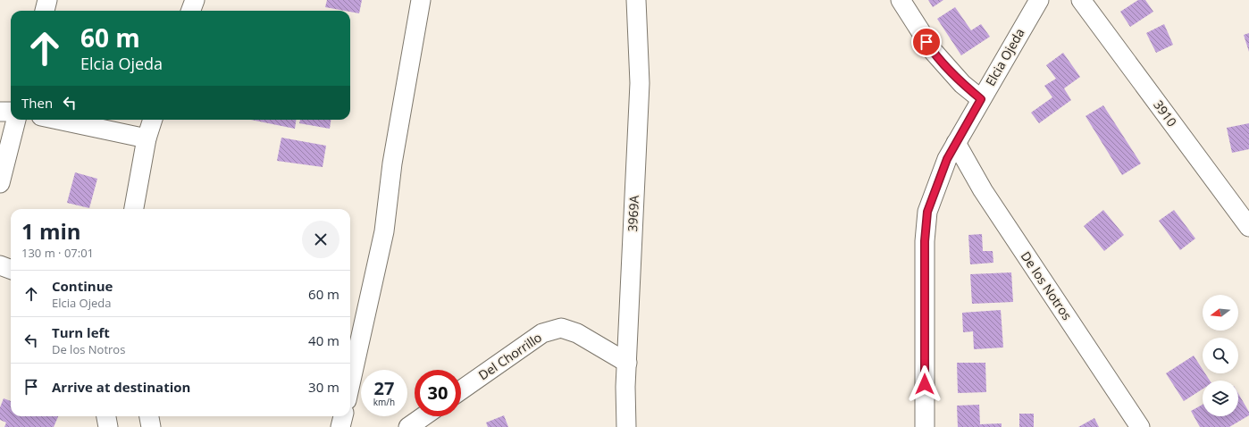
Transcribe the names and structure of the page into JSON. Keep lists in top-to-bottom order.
{
  "streets": {
    "street": [
      "Elcia Ojeda",
      "3910",
      "3969A",
      "De los Notros",
      "Del Chorrillo"
    ]
  },
  "crossings": [
    ["Elcia Ojeda", "De los Notros"],
    ["3969A", "Del Chorrillo"]
  ],
  "north": "left",
  "page": {
    "turn": ["60 m", "Elcia Ojeda"],
    "then": "Then",
    "heading": ["1 min", "130 m · 07:01"],
    "list": [
      {
        "name": "Continue",
        "note": "Elcia Ojeda",
        "value": "60 m"
      },
      {
        "name": "Turn left",
        "note": "De los Notros",
        "value": "40 m"
      },
      {
        "name": "Arrive at destination",
        "value": "30 m"
      }
    ],
    "speed": "27 km/h",
    "limit": "30"
  }
}
